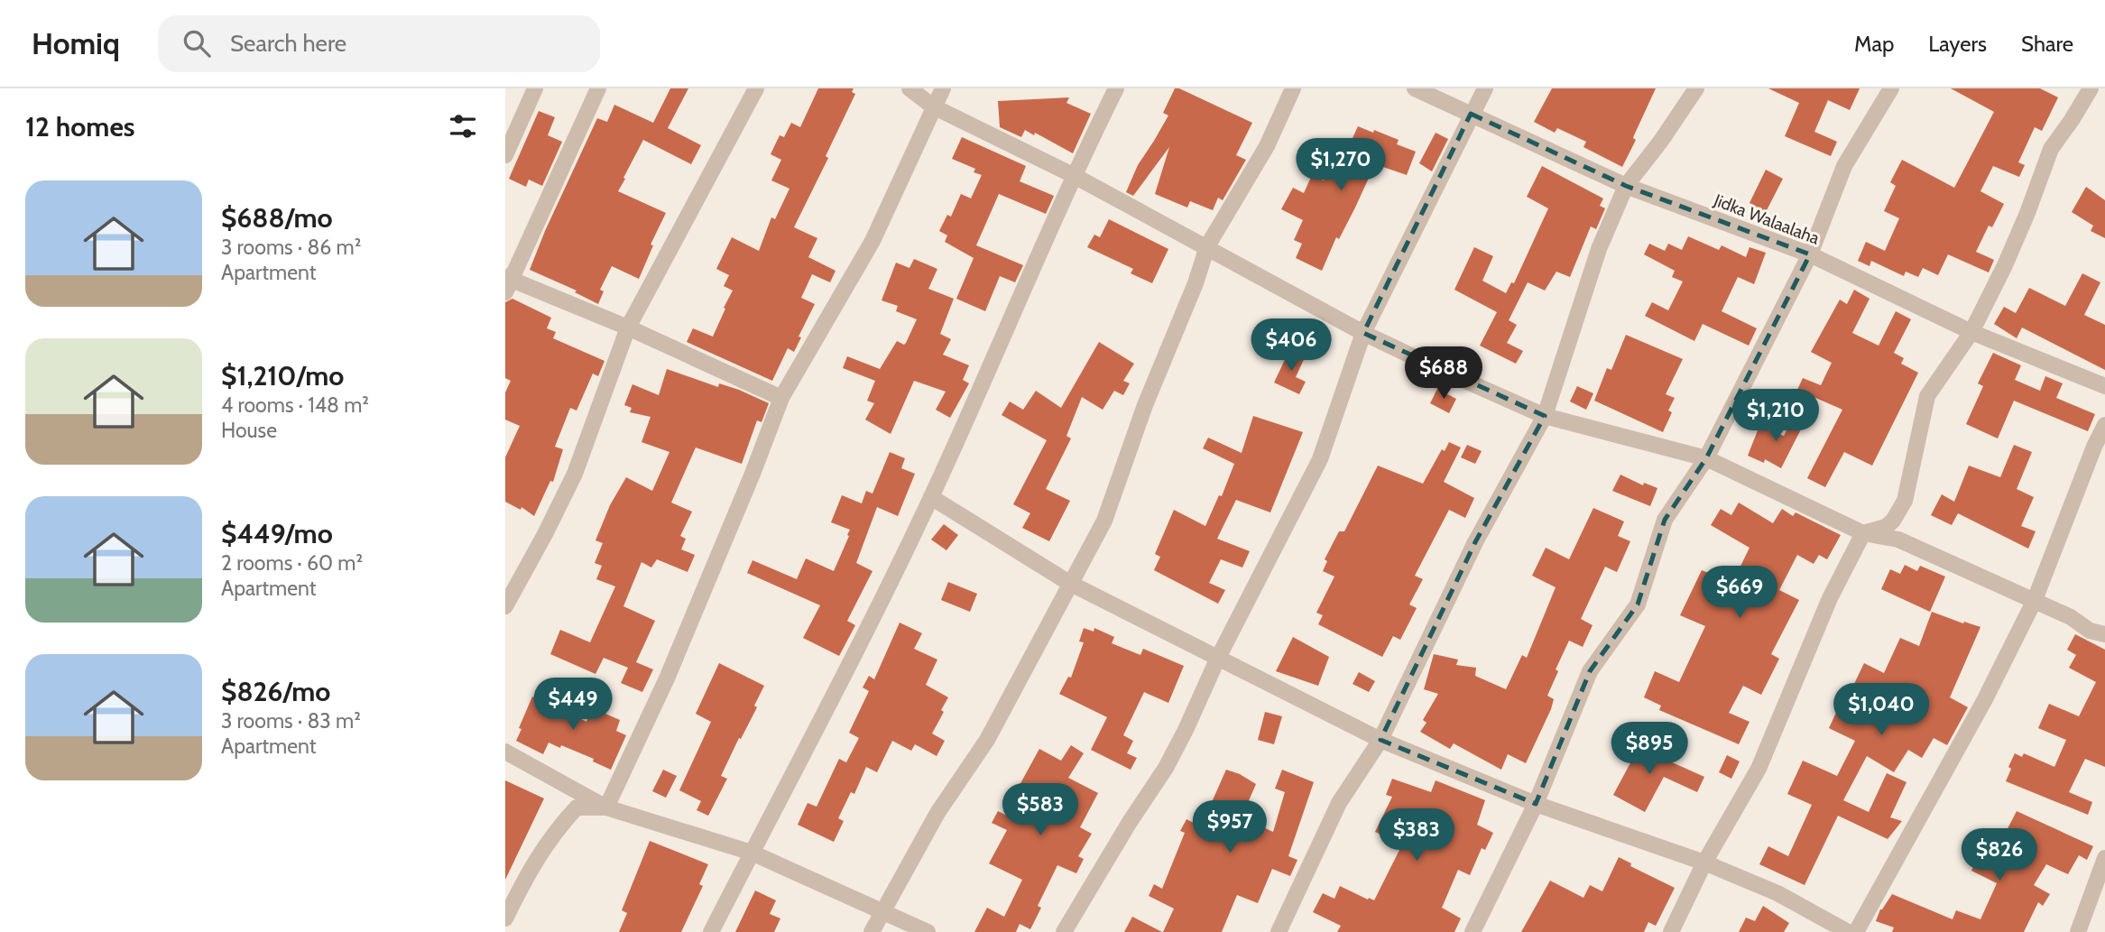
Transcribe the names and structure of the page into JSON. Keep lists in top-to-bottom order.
{
  "streets": {
    "street": ["Jidka Walaalaha"]
  },
  "page": {
    "header": "Homiq",
    "search": "Search here",
    "nav": ["Map", "Layers", "Share"],
    "heading": "12 homes",
    "price": [
      "$1,270",
      "$406",
      "$688",
      "$1,210",
      "$669",
      "$449",
      "$1,040",
      "$895",
      "$583",
      "$957",
      "$383",
      "$826"
    ],
    "list": [
      {
        "name": "$688/mo",
        "note": "3 rooms · 86 m² · Apartment"
      },
      {
        "name": "$1,210/mo",
        "note": "4 rooms · 148 m² · House"
      },
      {
        "name": "$449/mo",
        "note": "2 rooms · 60 m² · Apartment"
      },
      {
        "name": "$826/mo",
        "note": "3 rooms · 83 m² · Apartment"
      }
    ]
  }
}
